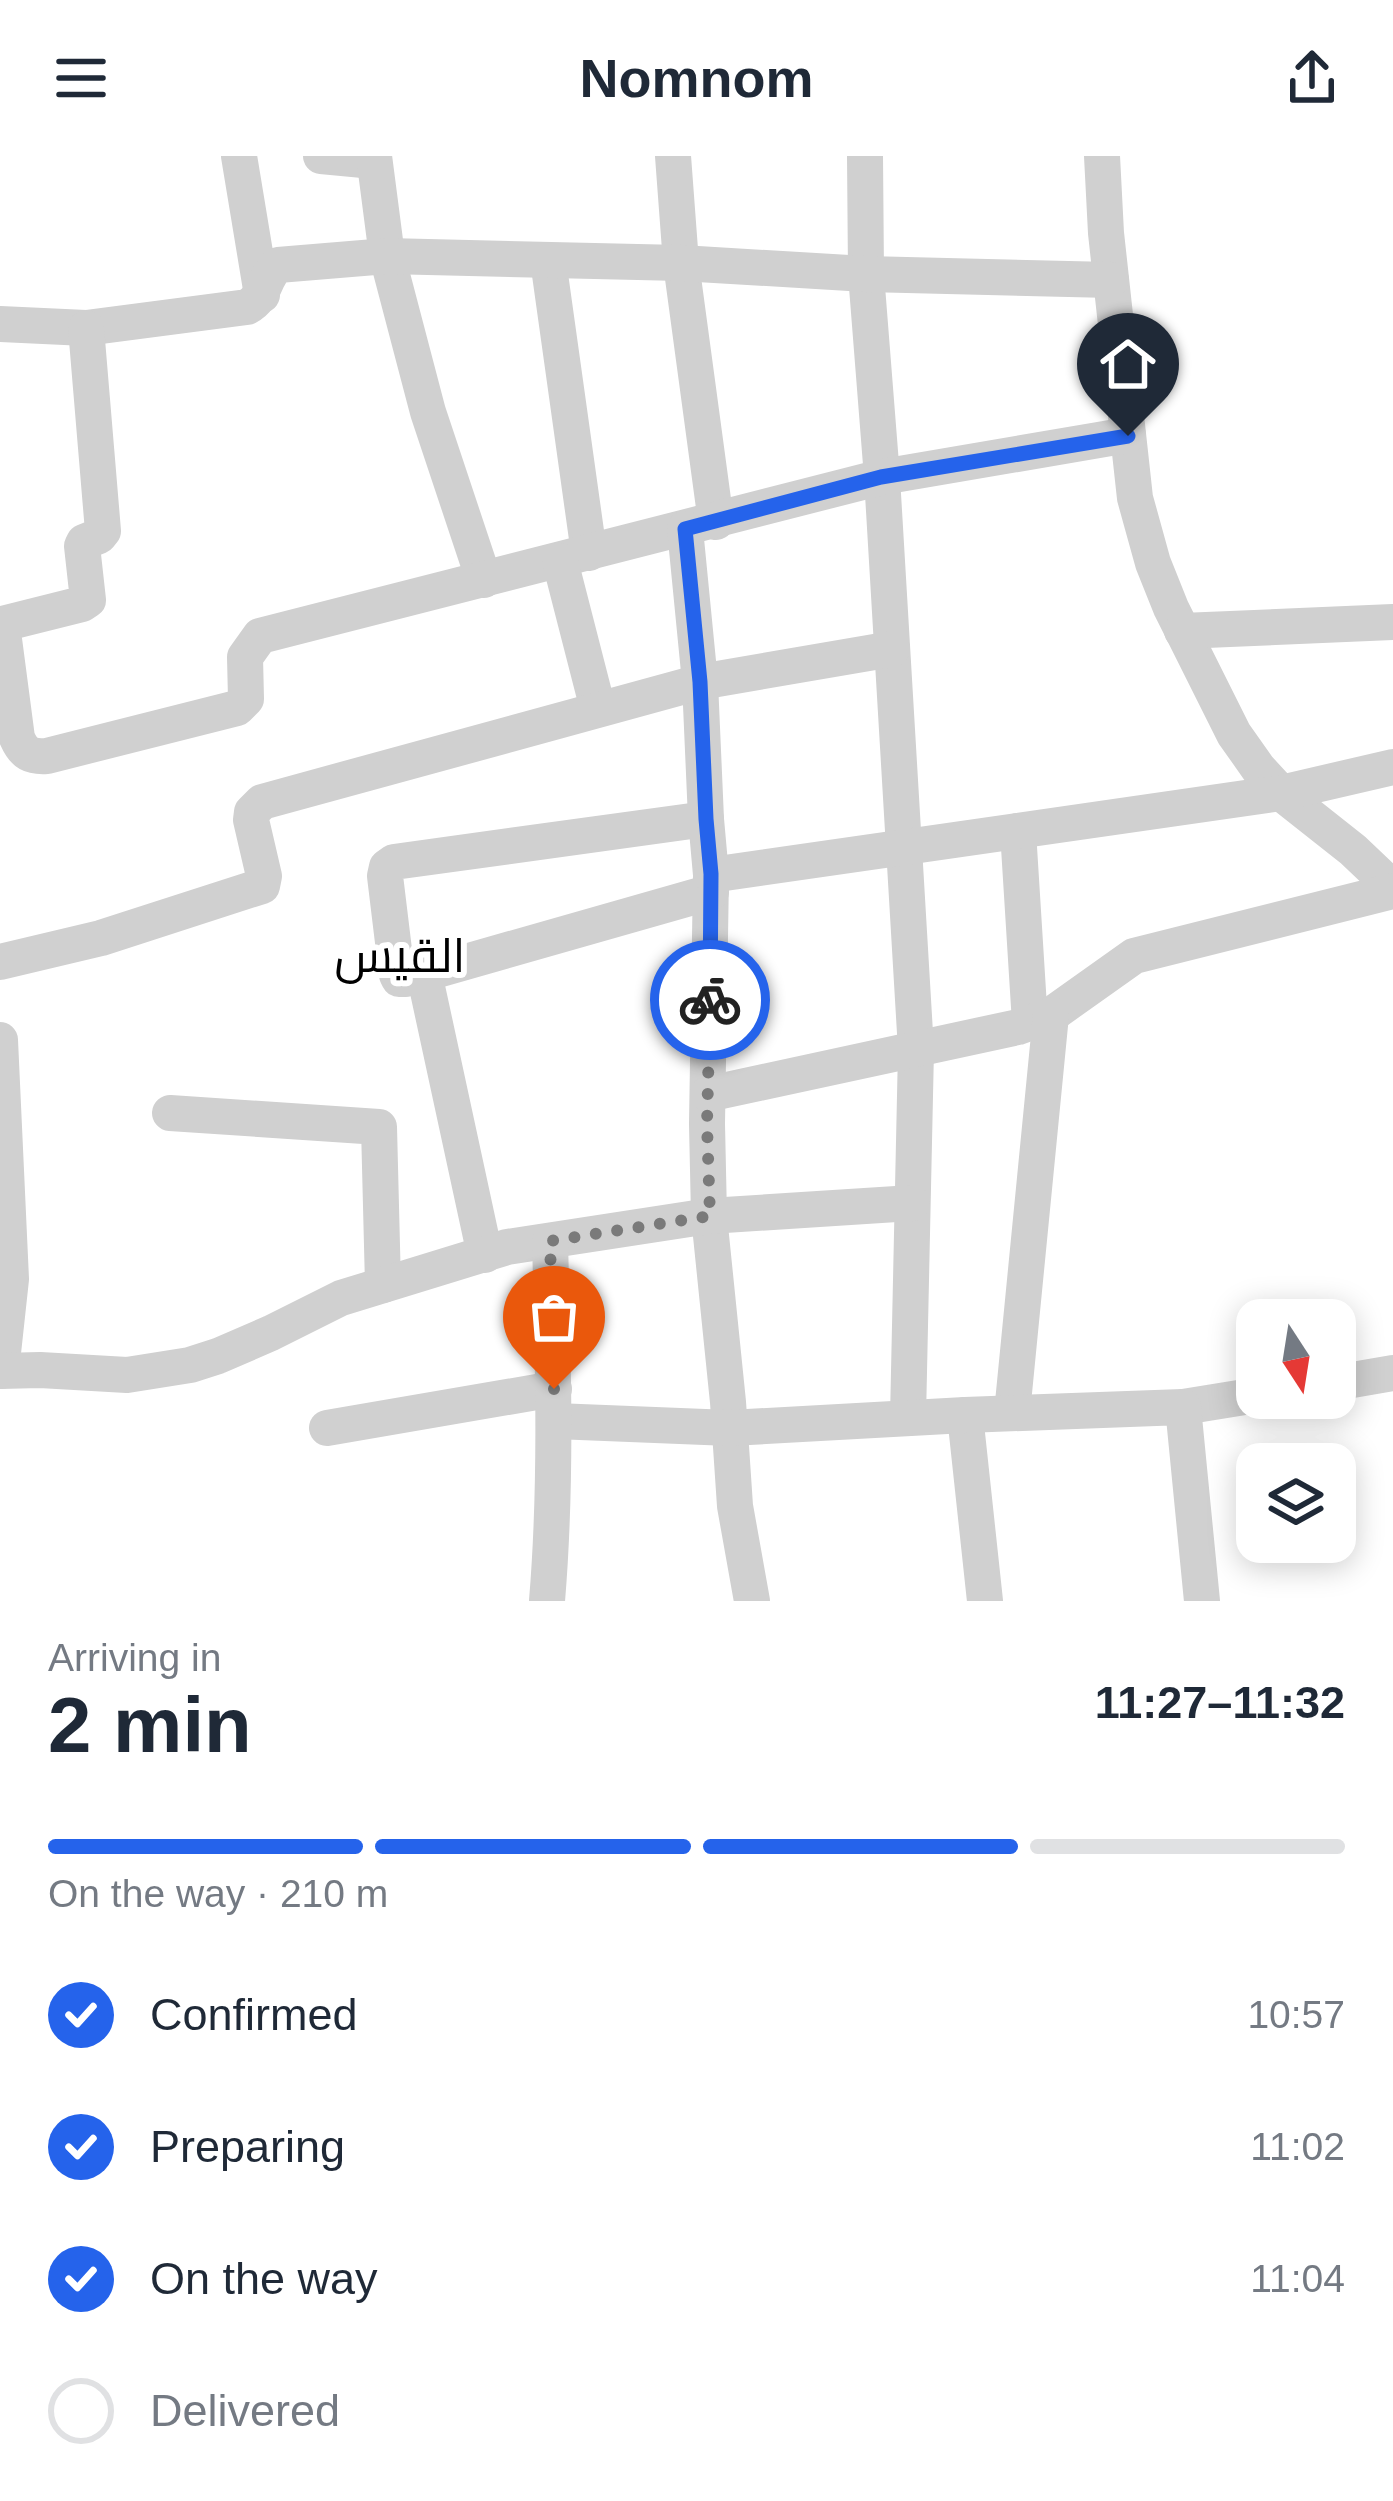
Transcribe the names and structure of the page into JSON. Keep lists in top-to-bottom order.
{
  "districts": ["القيس"],
  "north": "bottom",
  "page": {
    "header": "Nomnom",
    "heading": ["2 min", "Arriving in", "11:27–11:32"],
    "bar": "On the way · 210 m",
    "list": [
      ["Confirmed", "10:57"],
      ["Preparing", "11:02"],
      ["On the way", "11:04"],
      "Delivered"
    ]
  }
}
